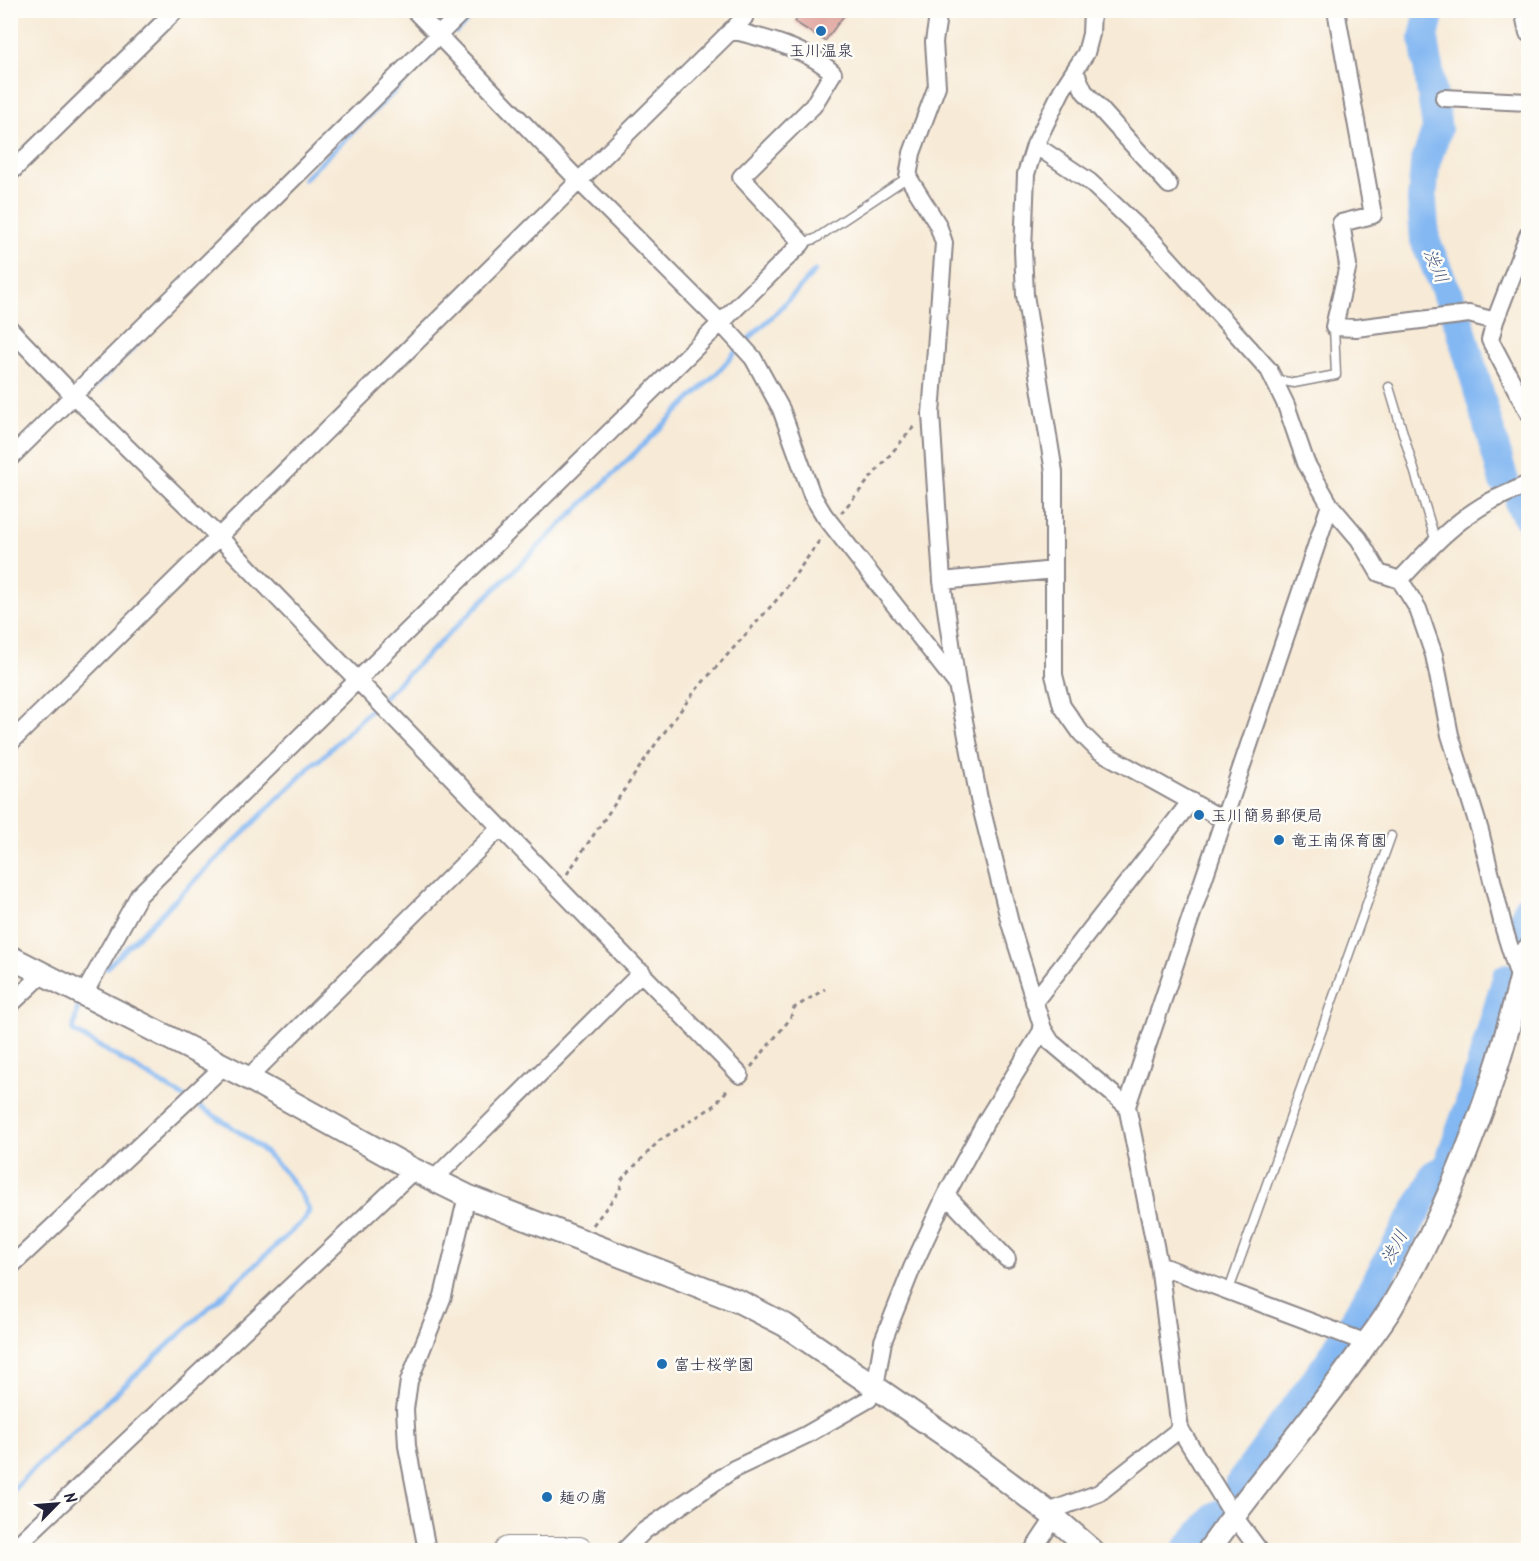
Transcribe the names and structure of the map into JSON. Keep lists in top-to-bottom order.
{
  "water": ["渋川"],
  "places": [
    "玉川温泉",
    "玉川簡易郵便局",
    "竜王南保育園",
    "富士桜学園",
    "麺の虜"
  ],
  "north": "top right"
}
